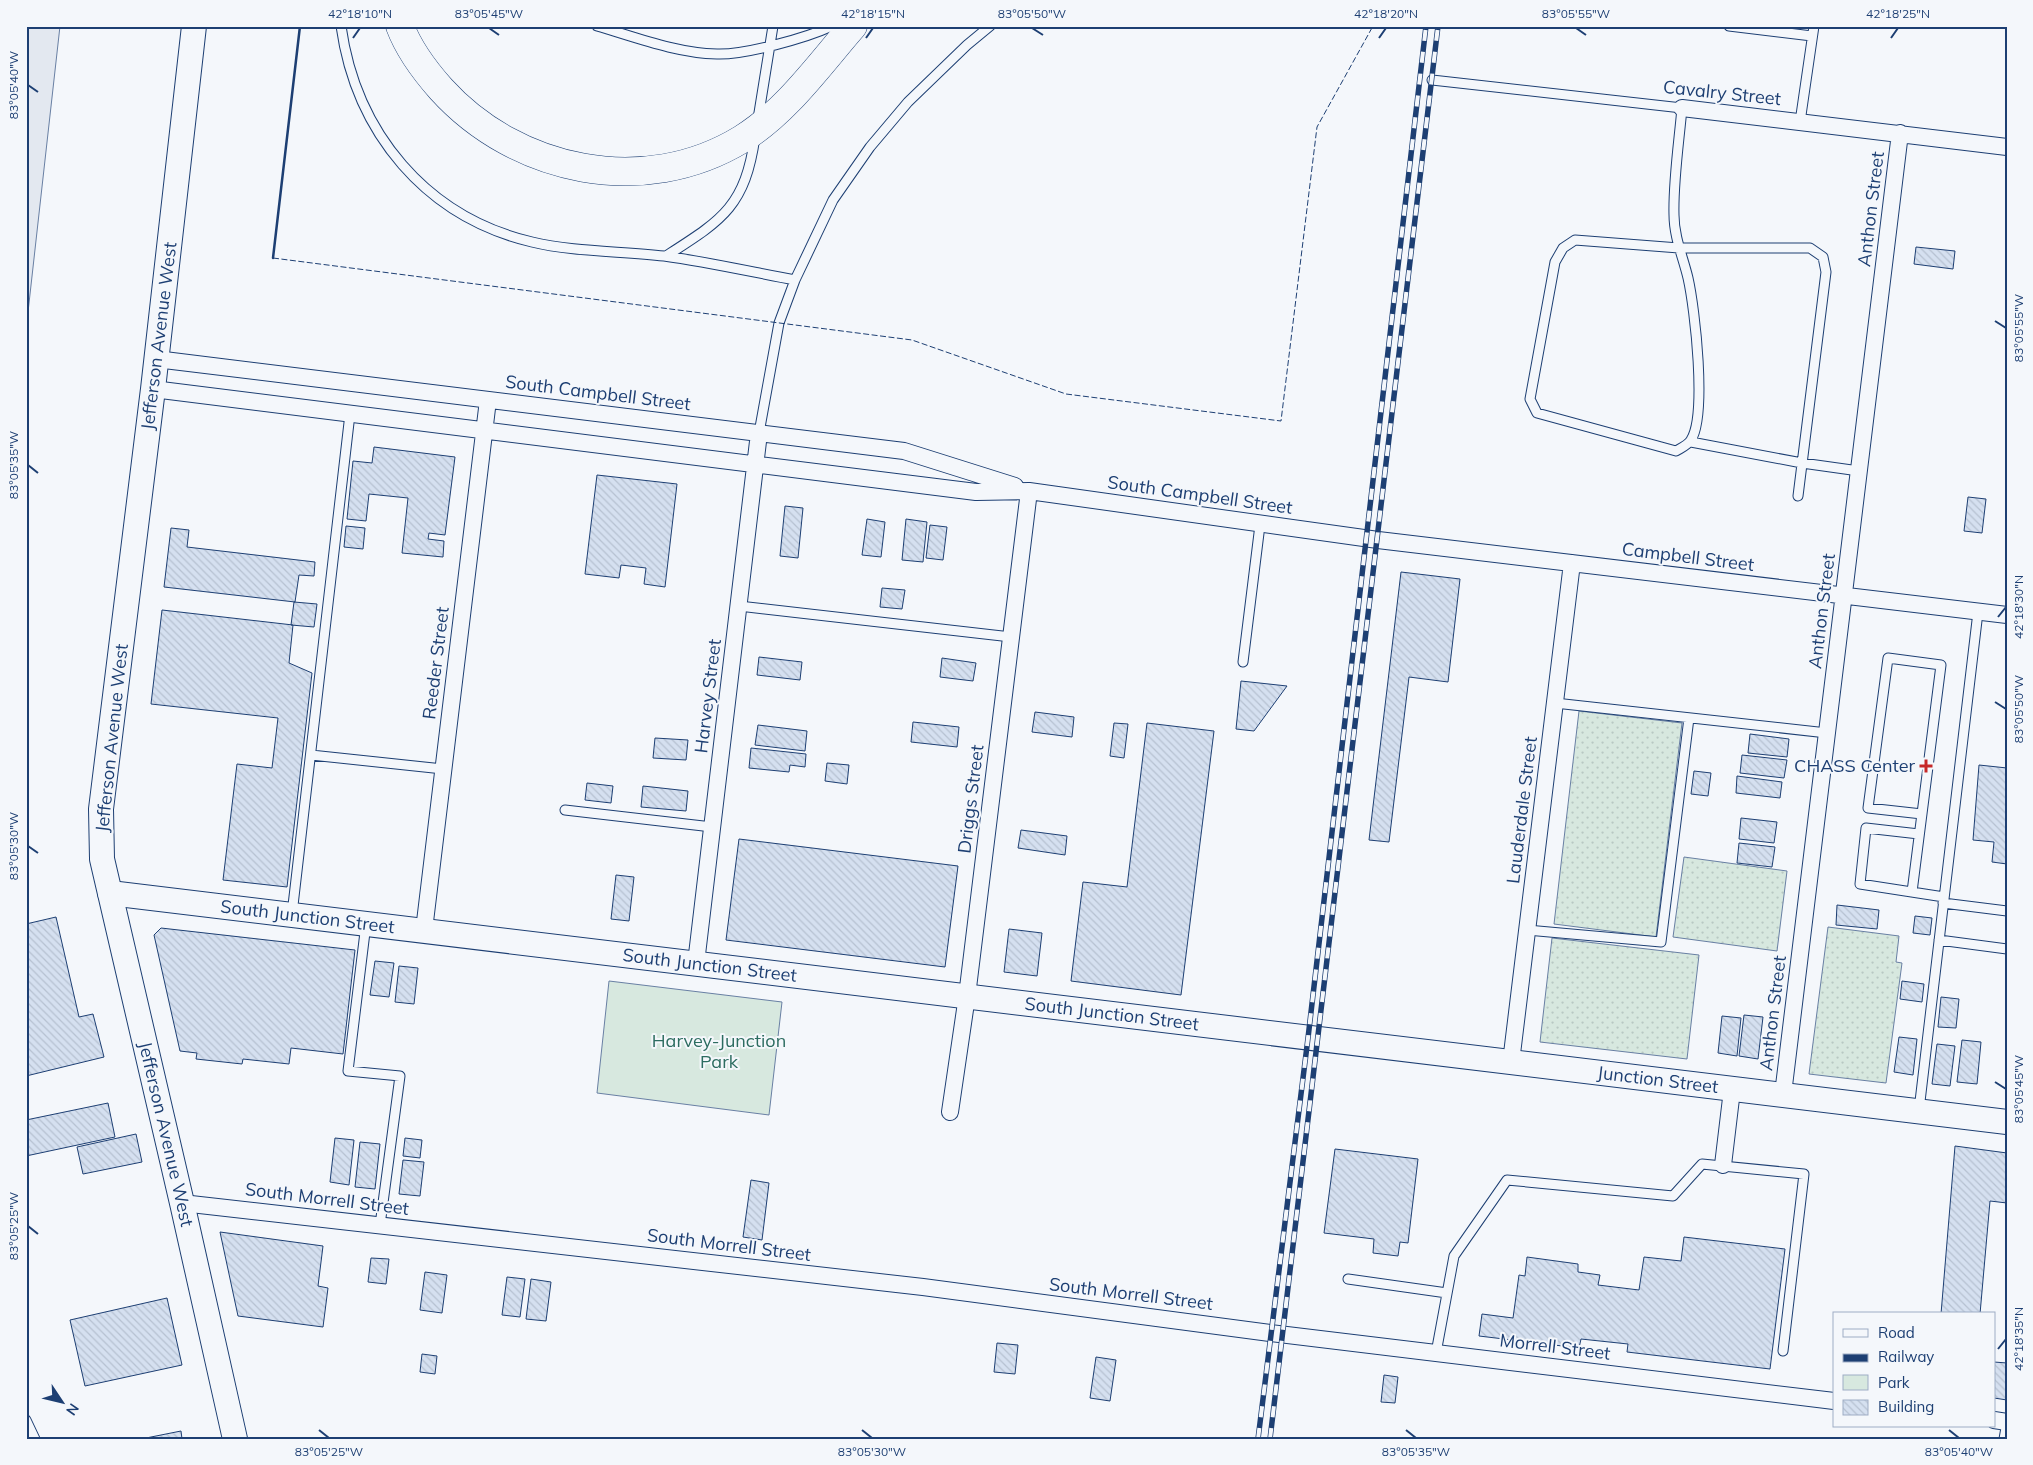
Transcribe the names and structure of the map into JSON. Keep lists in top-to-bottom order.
{
  "streets": {
    "street": [
      "Cavalry Street",
      "Anthon Street",
      "Jefferson Avenue West",
      "South Campbell Street",
      "Campbell Street",
      "Reeder Street",
      "Harvey Street",
      "Driggs Street",
      "Lauderdale Street",
      "South Junction Street",
      "Junction Street",
      "South Morrell Street",
      "Morrell Street"
    ]
  },
  "crossings": [
    ["Cavalry Street", "Anthon Street"],
    ["Anthon Street", "Campbell Street"],
    ["Anthon Street", "Junction Street"],
    ["Jefferson Avenue West", "South Campbell Street"],
    ["Jefferson Avenue West", "South Junction Street"],
    ["Jefferson Avenue West", "South Morrell Street"],
    ["South Campbell Street", "Campbell Street"],
    ["South Campbell Street", "Reeder Street"],
    ["South Campbell Street", "Harvey Street"],
    ["South Campbell Street", "Driggs Street"],
    ["Campbell Street", "Lauderdale Street"],
    ["Reeder Street", "South Junction Street"],
    ["Harvey Street", "South Junction Street"],
    ["Driggs Street", "South Junction Street"],
    ["Lauderdale Street", "Junction Street"],
    ["South Junction Street", "Junction Street"],
    ["South Morrell Street", "Morrell Street"]
  ],
  "parks": ["Harvey-Junction Park"],
  "places": {
    "health": ["CHASS Center"]
  },
  "legend": [
    "Road",
    "Railway",
    "Park",
    "Building"
  ],
  "north": "bottom right",
  "coordinates": [
    "42°18'10\"N",
    "83°05'45\"W",
    "42°18'15\"N",
    "83°05'50\"W",
    "42°18'20\"N",
    "83°05'55\"W",
    "42°18'25\"N",
    "83°05'40\"W",
    "83°05'35\"W",
    "42°18'30\"N",
    "83°05'30\"W",
    "83°05'25\"W",
    "42°18'35\"N"
  ]
}
